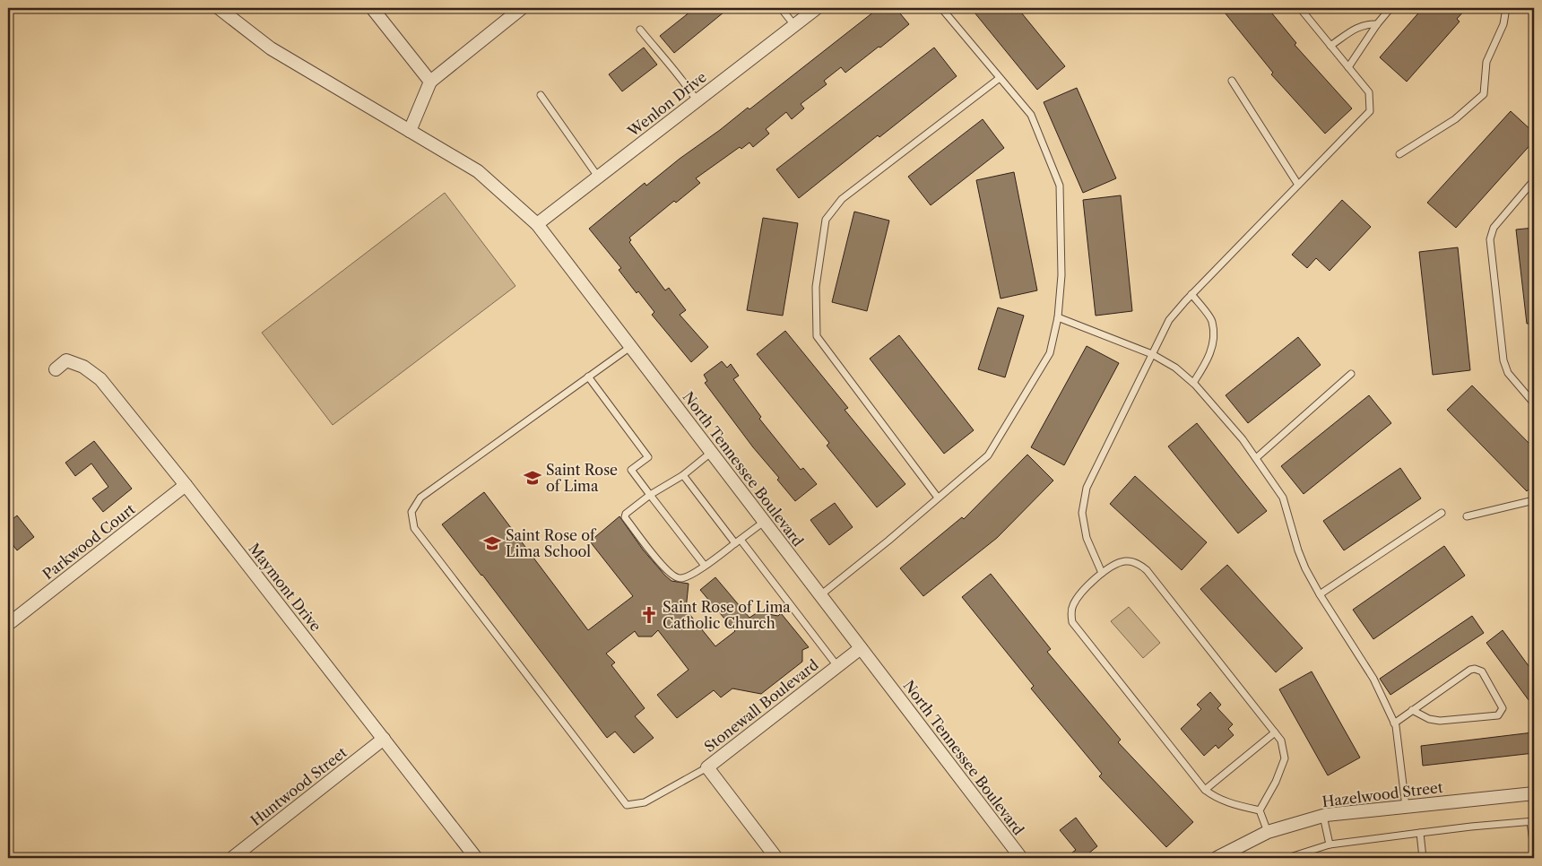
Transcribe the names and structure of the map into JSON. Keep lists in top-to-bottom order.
{
  "streets": {
    "street": [
      "Wenlon Drive",
      "North Tennessee Boulevard",
      "Parkwood Court",
      "Maymont Drive",
      "Stonewall Boulevard",
      "Huntwood Street",
      "Hazelwood Street"
    ]
  },
  "crossings": [
    ["Wenlon Drive", "North Tennessee Boulevard"],
    ["North Tennessee Boulevard", "Stonewall Boulevard"],
    ["Parkwood Court", "Maymont Drive"],
    ["Maymont Drive", "Huntwood Street"]
  ],
  "places": {
    "school or university": ["Saint Rose of Lima", "Saint Rose of Lima School"],
    "church": ["Saint Rose of Lima Catholic Church"]
  }
}
